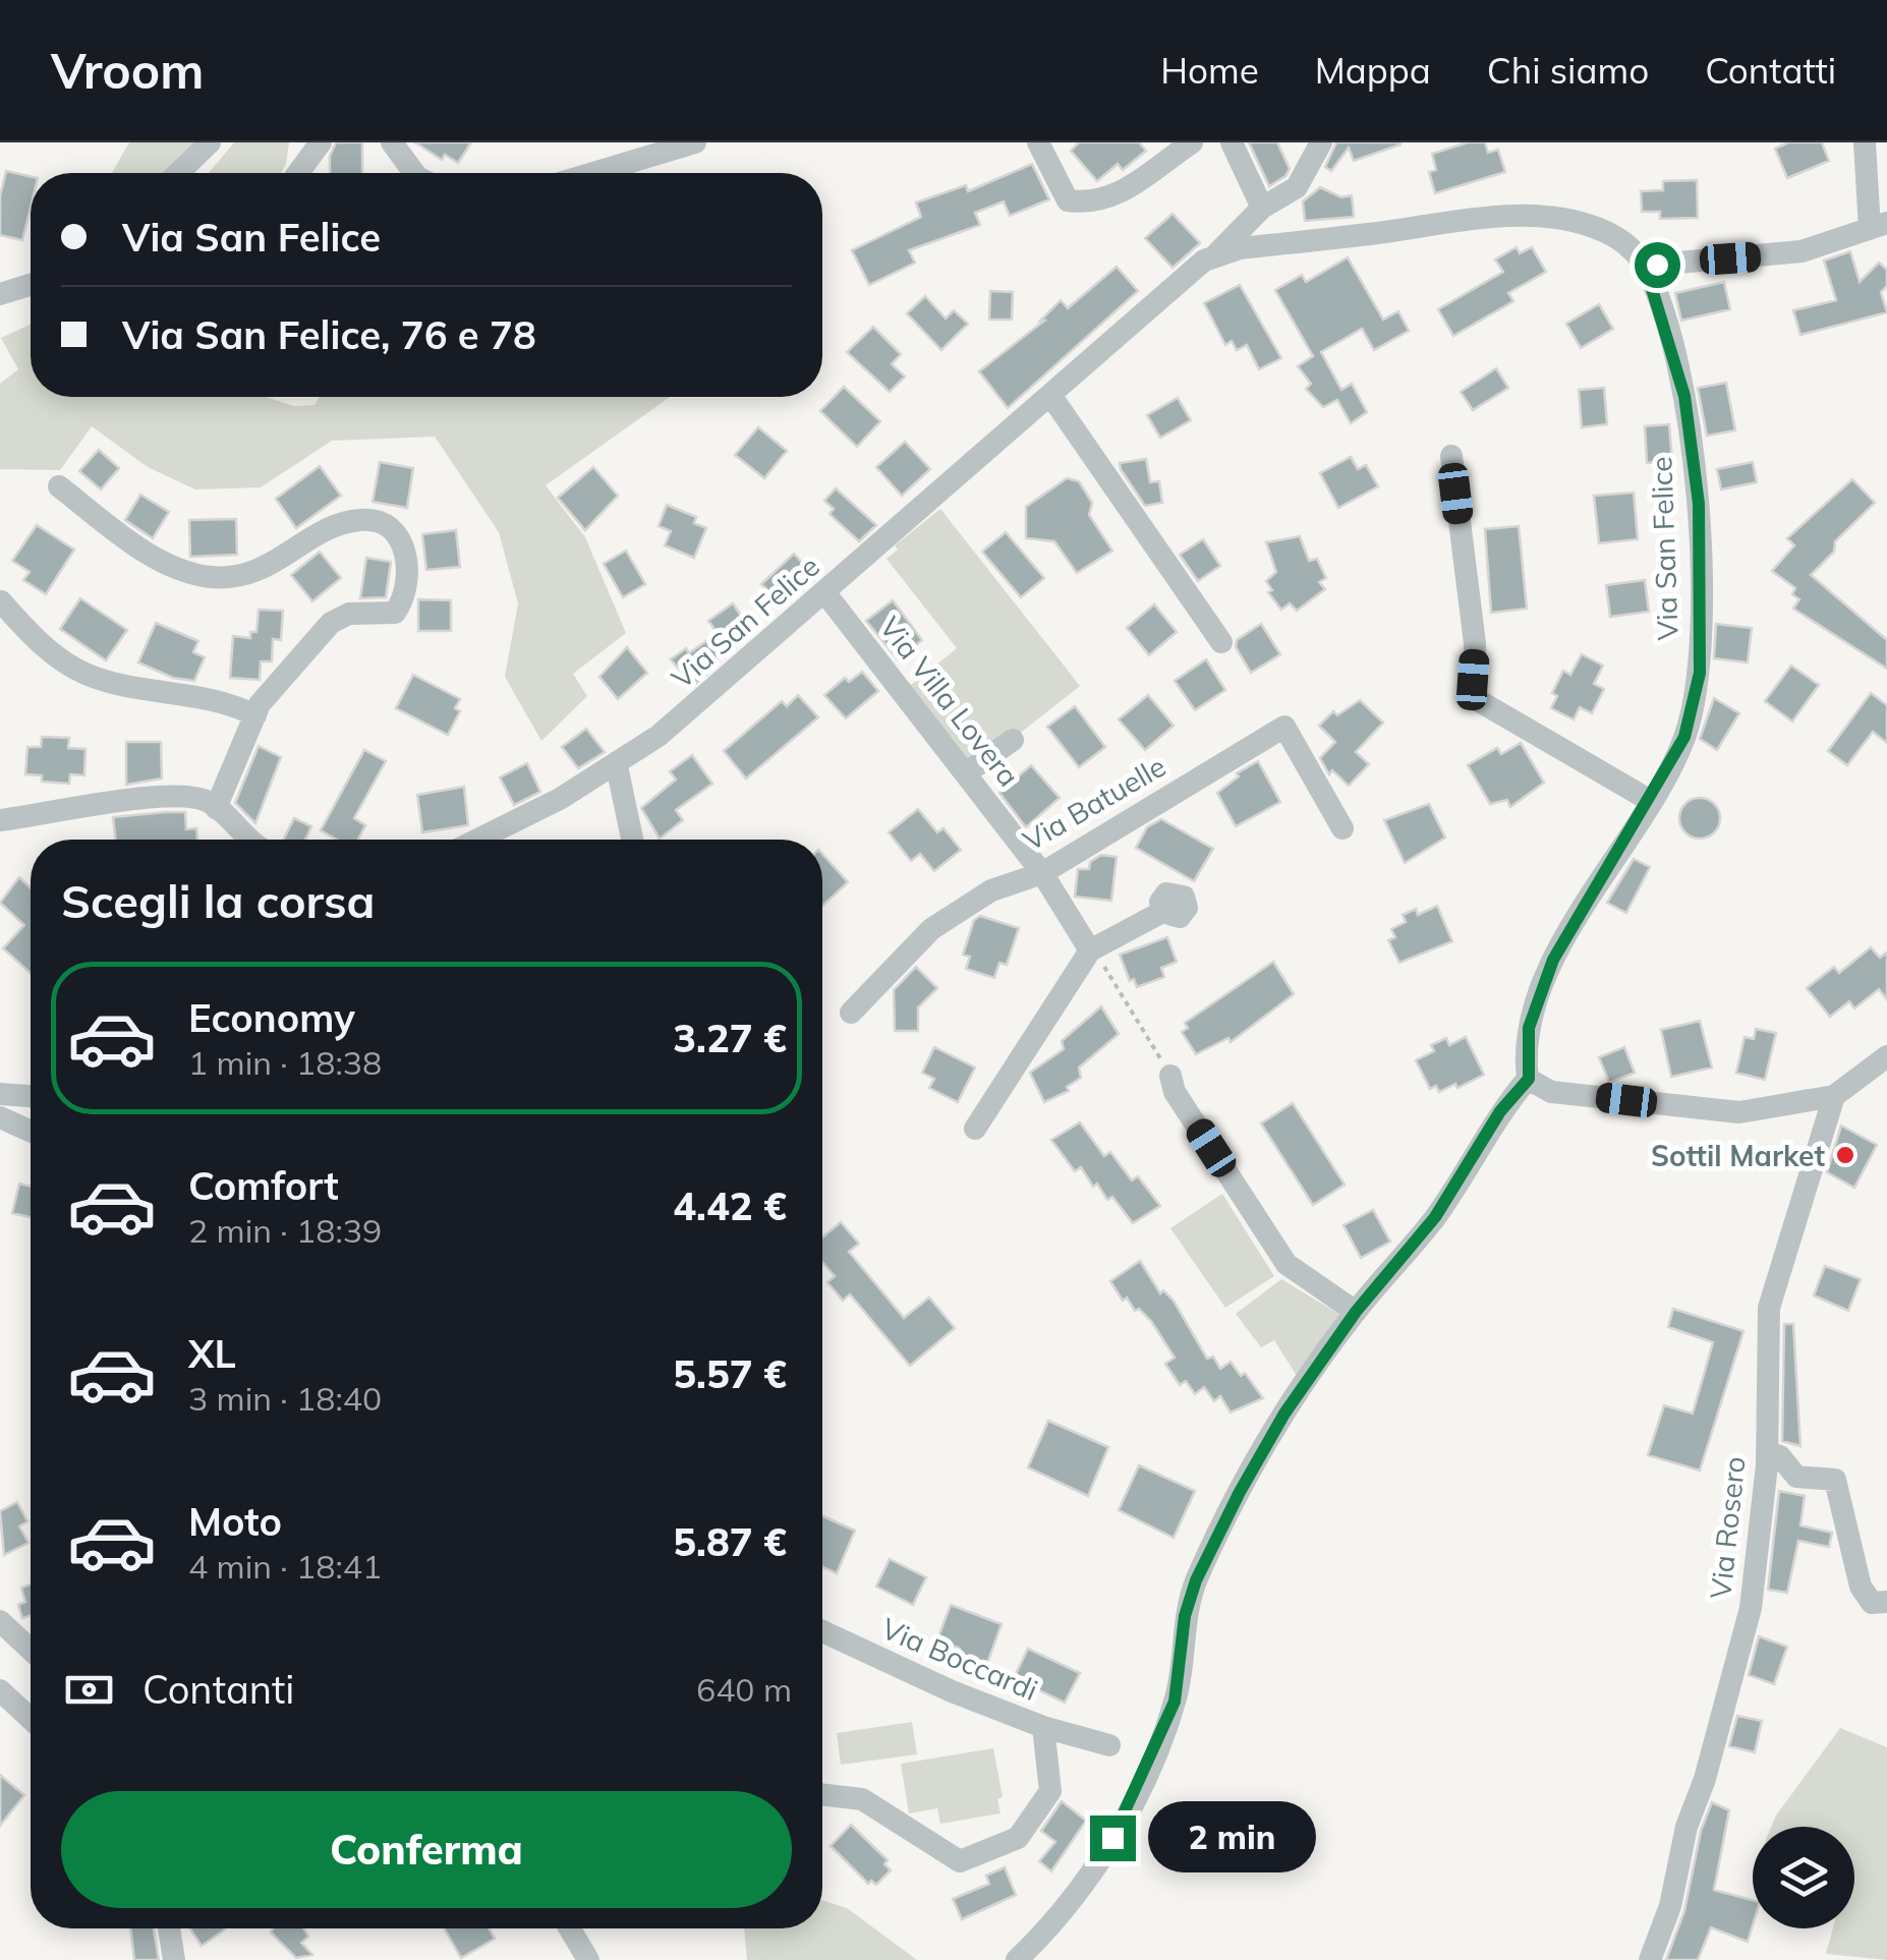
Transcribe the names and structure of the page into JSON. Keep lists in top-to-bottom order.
{
  "streets": {
    "street": [
      "Via San Felice",
      "Via Villa Lovera",
      "Via Batuelle",
      "Via Rosero",
      "Via Boccardi"
    ]
  },
  "crossings": [
    ["Via San Felice", "Via Villa Lovera"],
    ["Via Villa Lovera", "Via Batuelle"]
  ],
  "places": ["Sottil Market"],
  "page": {
    "header": "Vroom",
    "nav": [
      "Home",
      "Mappa",
      "Chi siamo",
      "Contatti"
    ],
    "banner": ["Via San Felice", "Via San Felice, 76 e 78"],
    "heading": "Scegli la corsa",
    "list": [
      {
        "name": "Economy",
        "note": "1 min · 18:38",
        "value": "3.27 €"
      },
      {
        "name": "Comfort",
        "note": "2 min · 18:39",
        "value": "4.42 €"
      },
      {
        "name": "XL",
        "note": "3 min · 18:40",
        "value": "5.57 €"
      },
      {
        "name": "Moto",
        "note": "4 min · 18:41",
        "value": "5.87 €"
      }
    ],
    "pay": ["Contanti", "640 m"],
    "buttons": "Conferma",
    "bubble": "2 min"
  }
}
